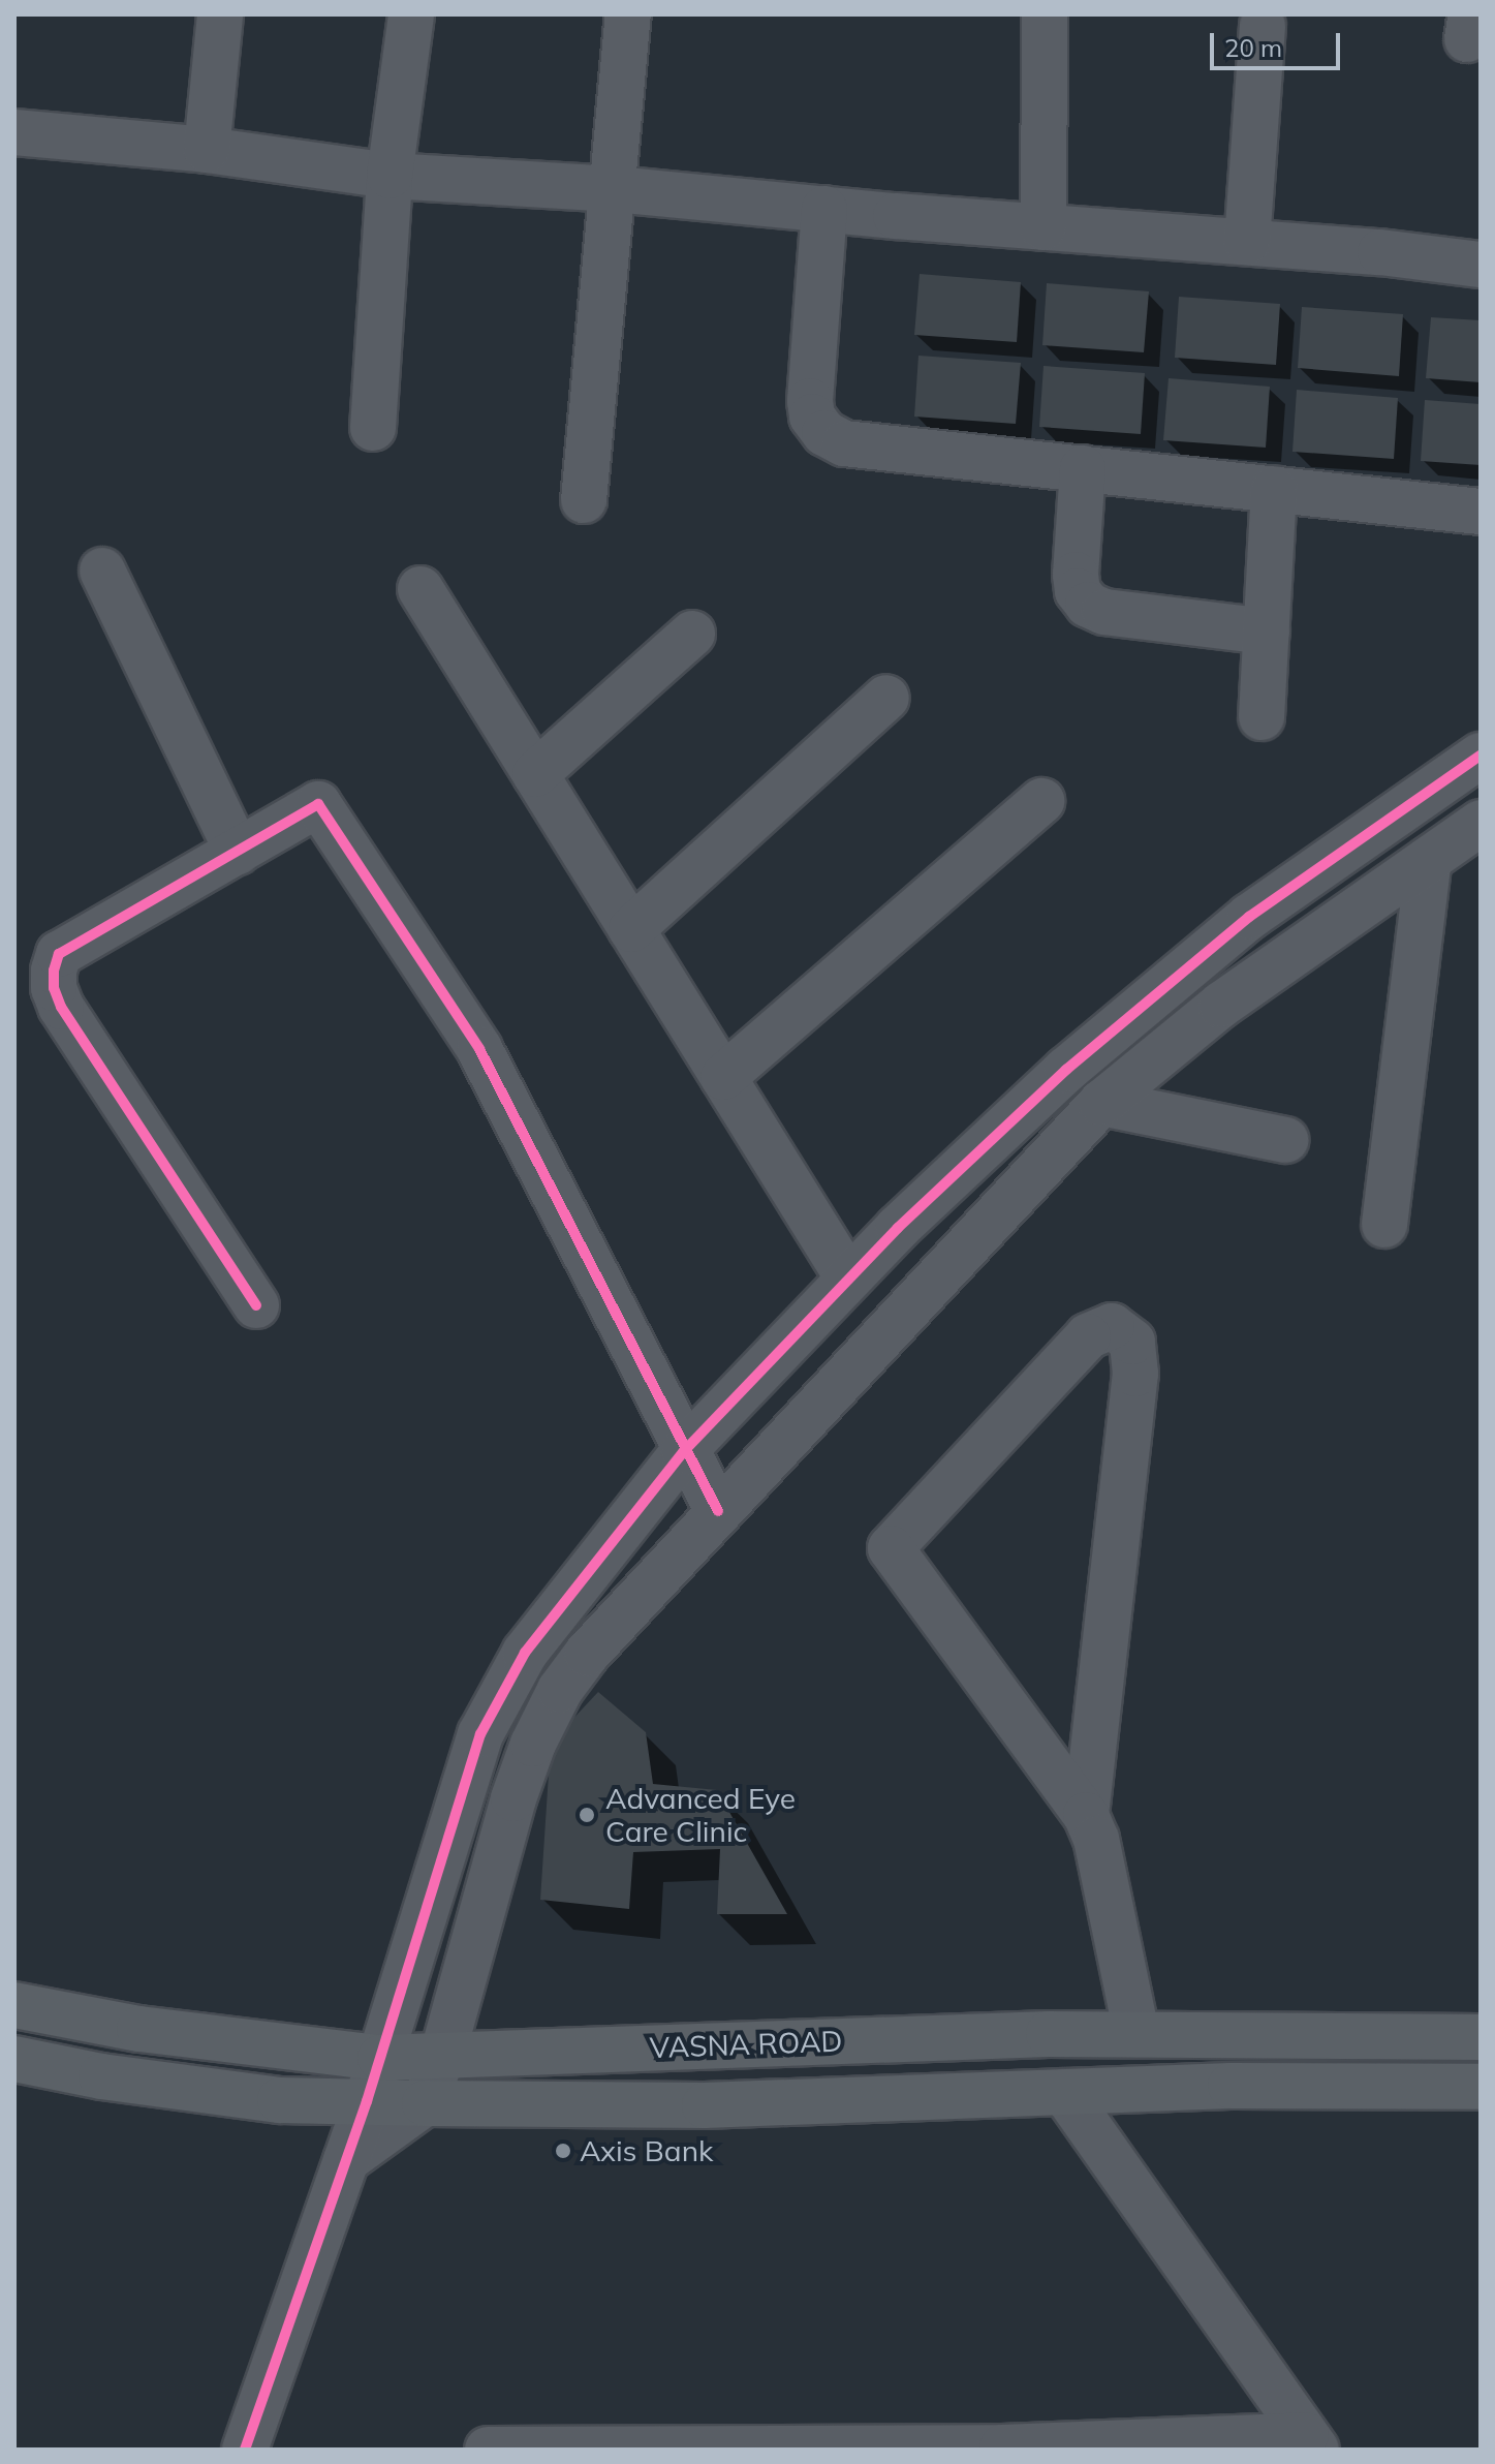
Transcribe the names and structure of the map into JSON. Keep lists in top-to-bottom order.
{
  "streets": {
    "main road": ["VASNA ROAD"]
  },
  "places": ["Advanced Eye Care Clinic", "Axis Bank"],
  "scale_bar": "20 m"
}
